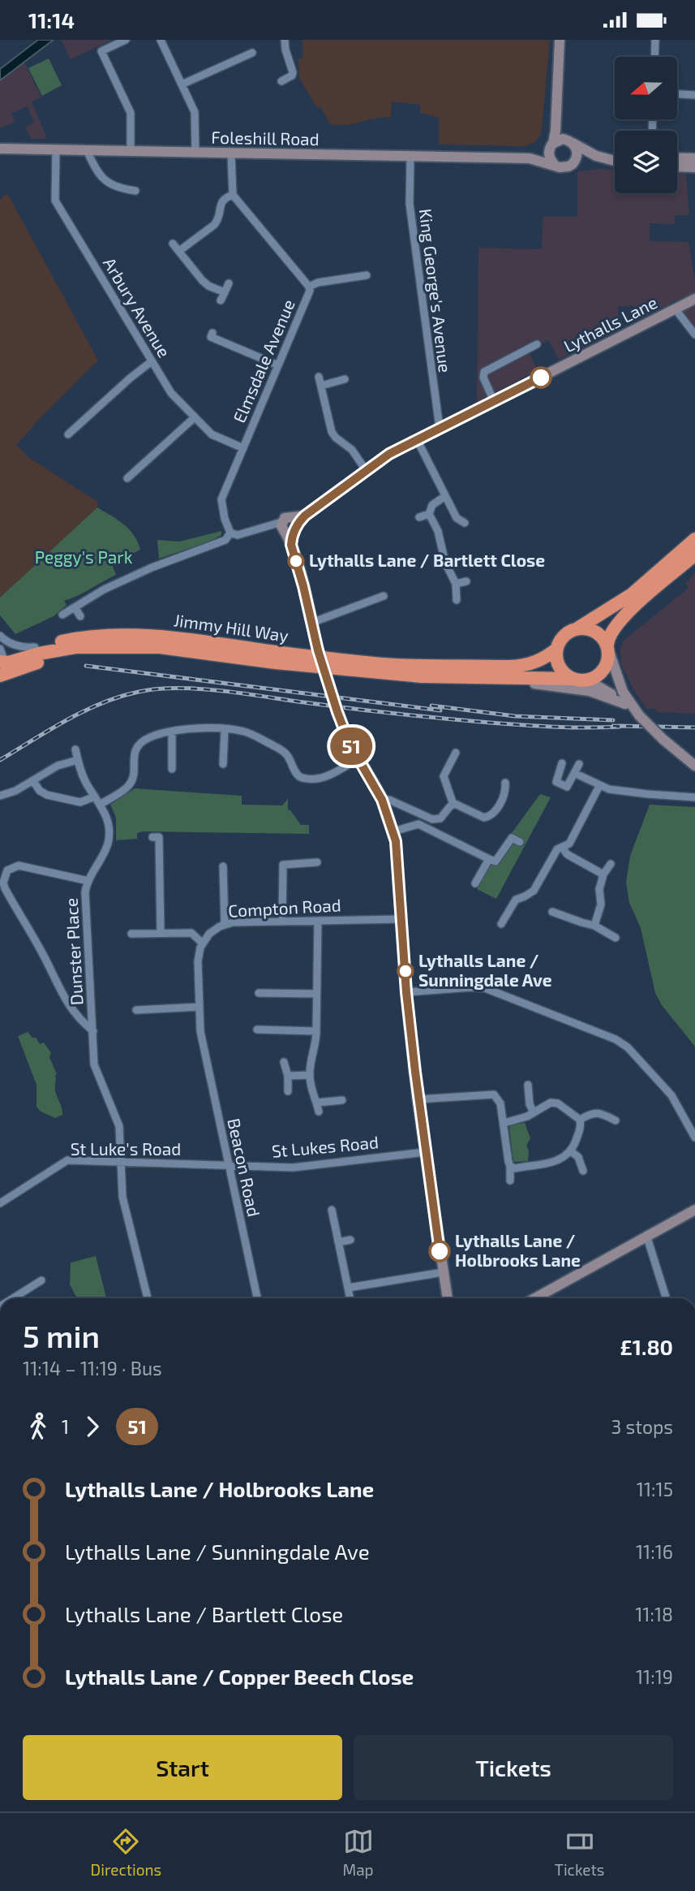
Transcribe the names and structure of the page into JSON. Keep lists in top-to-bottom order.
{
  "streets": {
    "highway": ["Jimmy Hill Way"],
    "street": [
      "Foleshill Road",
      "King George's Avenue",
      "Arbury Avenue",
      "Lythalls Lane",
      "Elmsdale Avenue",
      "Compton Road",
      "Dunster Place",
      "St Lukes Road",
      "St Luke's Road",
      "Beacon Road"
    ]
  },
  "crossings": [
    ["Foleshill Road", "King George's Avenue"],
    ["Foleshill Road", "Arbury Avenue"],
    ["King George's Avenue", "Lythalls Lane"],
    ["Arbury Avenue", "Elmsdale Avenue"],
    ["Dunster Place", "St Luke's Road"],
    ["St Lukes Road", "St Luke's Road"],
    ["St Lukes Road", "Beacon Road"],
    ["St Luke's Road", "Beacon Road"]
  ],
  "parks": ["Peggy's Park"],
  "places": ["Lythalls Lane / Bartlett Close", "Lythalls Lane / Sunningdale Ave", "Lythalls Lane / Holbrooks Lane"],
  "lines": ["bus line 51"],
  "north": "left",
  "page": {
    "status": "11:14",
    "on_map": "51",
    "heading": ["5 min", "11:14 – 11:19 · Bus", "£1.80"],
    "legs": ["1", "51", "3 stops"],
    "list": [
      {
        "name": "Lythalls Lane / Holbrooks Lane",
        "value": "11:15"
      },
      {
        "name": "Lythalls Lane / Sunningdale Ave",
        "value": "11:16"
      },
      {
        "name": "Lythalls Lane / Bartlett Close",
        "value": "11:18"
      },
      {
        "name": "Lythalls Lane / Copper Beech Close",
        "value": "11:19"
      }
    ],
    "buttons": ["Start", "Tickets"],
    "tabs": ["Directions", "Map", "Tickets"]
  }
}
